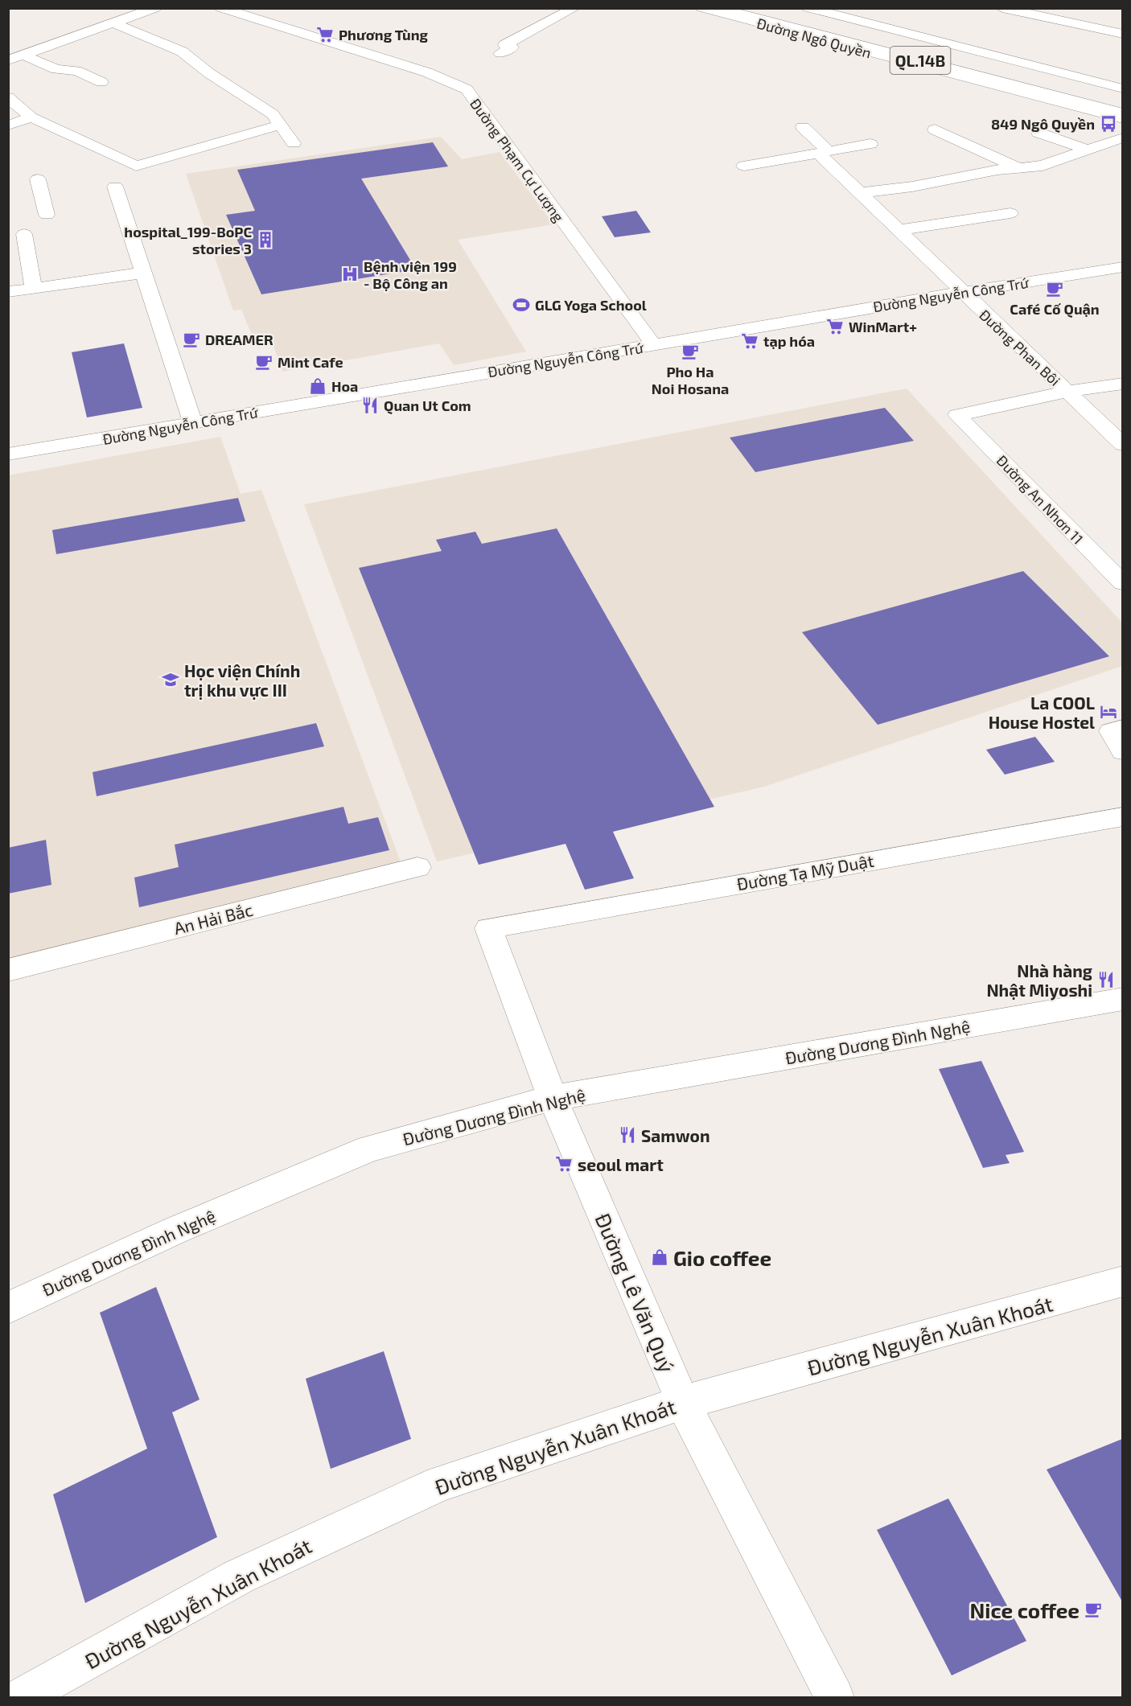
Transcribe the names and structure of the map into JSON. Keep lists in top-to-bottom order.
{
  "streets": {
    "main road": [
      "Đường Ngô Quyền",
      "QL.14B",
      "Đường Phạm Cự Lượng",
      "Đường Nguyễn Công Trứ",
      "Đường Phan Bôi",
      "Đường An Nhơn 11",
      "Đường Tạ Mỹ Duật",
      "An Hải Bắc",
      "Đường Dương Đình Nghệ",
      "Đường Lê Văn Quý",
      "Đường Nguyễn Xuân Khoát"
    ]
  },
  "crossings": [
    ["Đường Phạm Cự Lượng", "Đường Nguyễn Công Trứ"],
    ["Đường Nguyễn Công Trứ", "Đường Phan Bôi"],
    ["Đường Phan Bôi", "Đường An Nhơn 11"],
    ["Đường Tạ Mỹ Duật", "Đường Lê Văn Quý"],
    ["Đường Dương Đình Nghệ", "Đường Lê Văn Quý"],
    ["Đường Lê Văn Quý", "Đường Nguyễn Xuân Khoát"]
  ],
  "places": {
    "supermarket": [
      "Phương Tùng",
      "WinMart+",
      "tạp hóa",
      "seoul mart"
    ],
    "bus stop": ["849 Ngô Quyền"],
    "building": ["hospital_199-BoPC stories 3"],
    "hospital": ["Bệnh viện 199 - Bộ Công an"],
    "cafe": [
      "Café Cố Quận",
      "DREAMER",
      "Pho Ha Noi Hosana",
      "Mint Cafe",
      "Nice coffee"
    ],
    "sports": ["GLG Yoga School"],
    "shop": ["Hoa", "Gio coffee"],
    "restaurant": ["Quan Ut Com", "Nhà hàng Nhật Miyoshi", "Samwon"],
    "school or university": ["Học viện Chính trị khu vực III"],
    "hotel": ["La COOL House Hostel"]
  }
}
